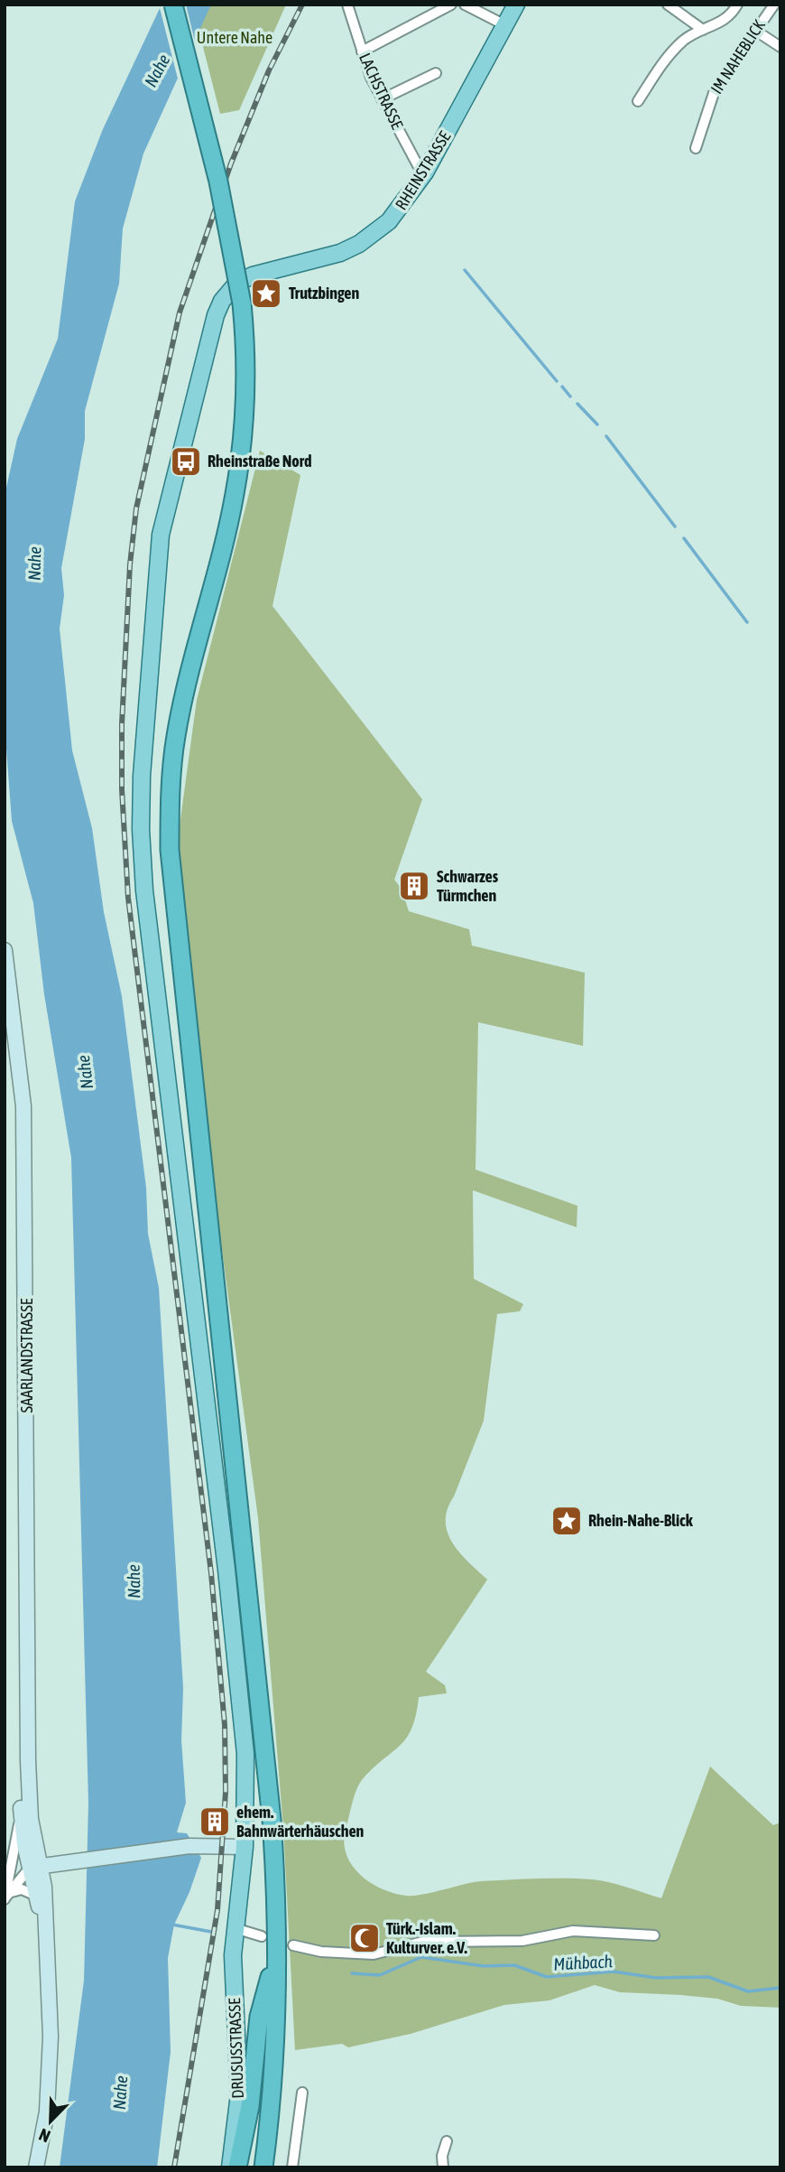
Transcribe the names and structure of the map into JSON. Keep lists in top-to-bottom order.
{
  "streets": {
    "main road": ["RHEINSTRASSE", "SAARLANDSTRASSE", "DRUSUSSTRASSE"],
    "street": ["IM NAHEBLICK", "LACHSTRASSE"]
  },
  "crossings": [
    ["LACHSTRASSE", "RHEINSTRASSE"],
    ["RHEINSTRASSE", "DRUSUSSTRASSE"]
  ],
  "water": ["Nahe", "Mühbach"],
  "parks": ["Untere Nahe"],
  "places": {
    "place": ["Trutzbingen", "Rhein-Nahe-Blick"],
    "bus stop": ["Rheinstraße Nord"],
    "building": ["Schwarzes Türmchen", "ehem. Bahnwärterhäuschen"],
    "mosque": ["Türk.-Islam. Kulturver. e.V."]
  },
  "north": "bottom left"
}
